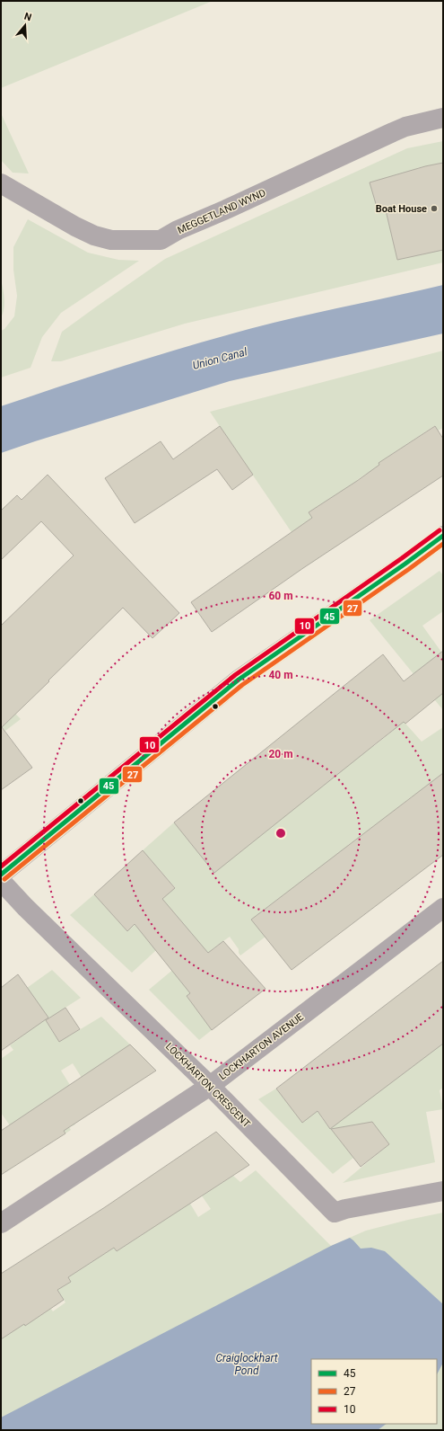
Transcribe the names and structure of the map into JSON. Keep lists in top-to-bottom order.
{
  "streets": {
    "street": ["MEGGETLAND WYND", "LOCKHARTON AVENUE", "LOCKHARTON CRESCENT"]
  },
  "crossings": [
    ["LOCKHARTON AVENUE", "LOCKHARTON CRESCENT"]
  ],
  "water": ["Union Canal", "Craiglockhart Pond"],
  "places": ["Boat House"],
  "lines": ["transit line 10", "transit line 45", "transit line 27"],
  "legend": ["45", "27", "10"],
  "north": "top",
  "rings": ["60 m", "40 m", "20 m"]
}
